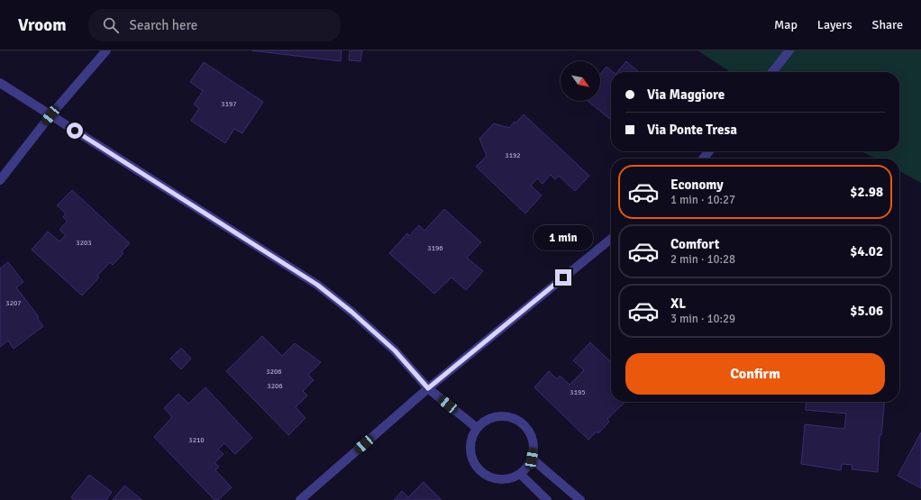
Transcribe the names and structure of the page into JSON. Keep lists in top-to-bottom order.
{
  "house_numbers": [
    "3197",
    "3192",
    "3203",
    "3196",
    "3207",
    "3206",
    "3206",
    "3195",
    "3210"
  ],
  "north": "bottom right",
  "page": {
    "header": "Vroom",
    "search": "Search here",
    "nav": ["Map", "Layers", "Share"],
    "banner": ["Via Maggiore", "Via Ponte Tresa"],
    "list": [
      {
        "name": "Economy",
        "note": "1 min · 10:27",
        "value": "$2.98"
      },
      {
        "name": "Comfort",
        "note": "2 min · 10:28",
        "value": "$4.02"
      },
      {
        "name": "XL",
        "note": "3 min · 10:29",
        "value": "$5.06"
      }
    ],
    "bubble": "1 min",
    "buttons": "Confirm"
  }
}
